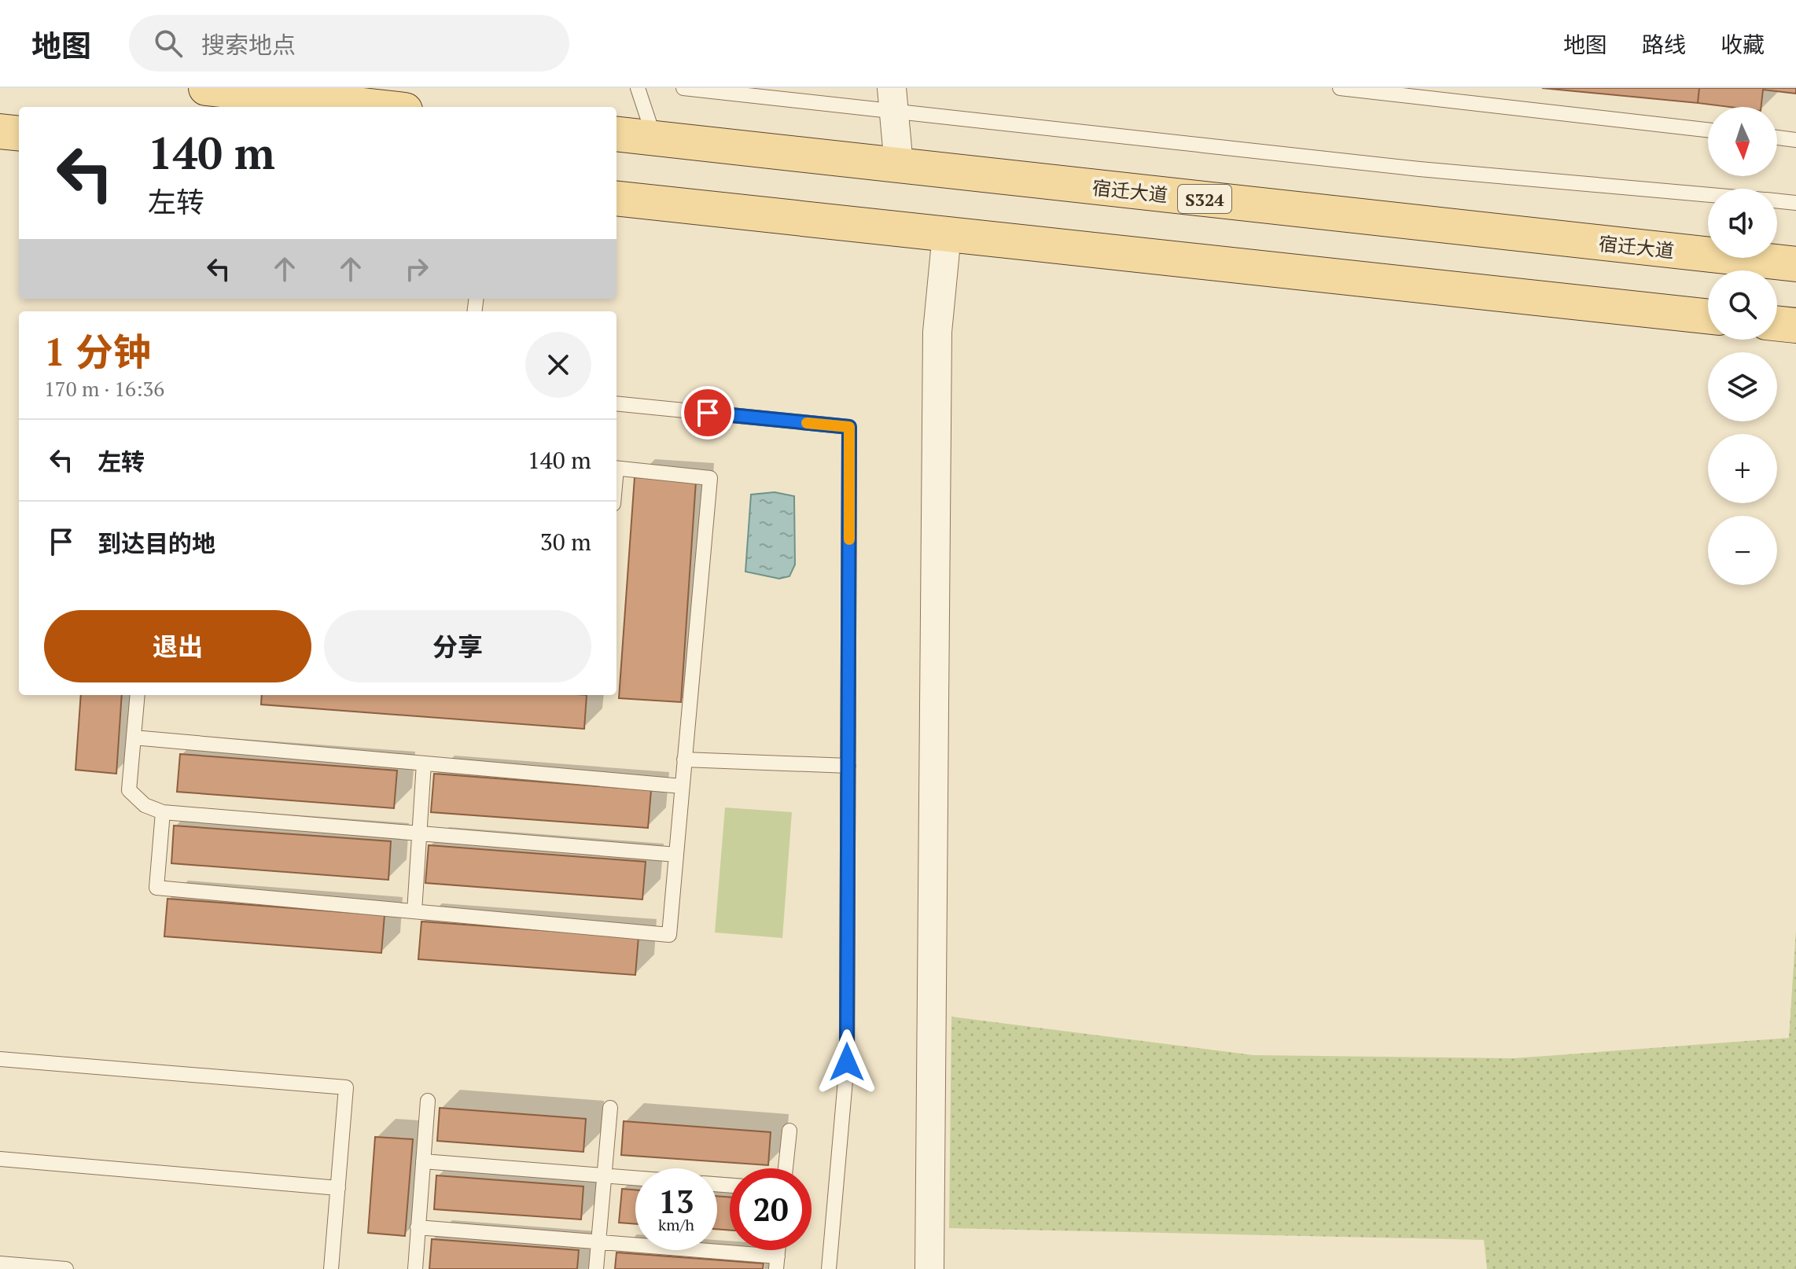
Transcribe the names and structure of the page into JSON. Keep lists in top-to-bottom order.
{
  "streets": {
    "main road": ["宿迁大道", "S324"]
  },
  "north": "bottom",
  "page": {
    "header": "地图",
    "search": "搜索地点",
    "nav": ["地图", "路线", "收藏"],
    "map_buttons": ["+", "−"],
    "turn": ["140 m", "左转"],
    "heading": ["1 分钟", "170 m · 16:36"],
    "list": [
      {
        "name": "左转",
        "value": "140 m"
      },
      {
        "name": "到达目的地",
        "value": "30 m"
      }
    ],
    "buttons": ["退出", "分享"],
    "speed": "13 km/h",
    "limit": "20"
  }
}
